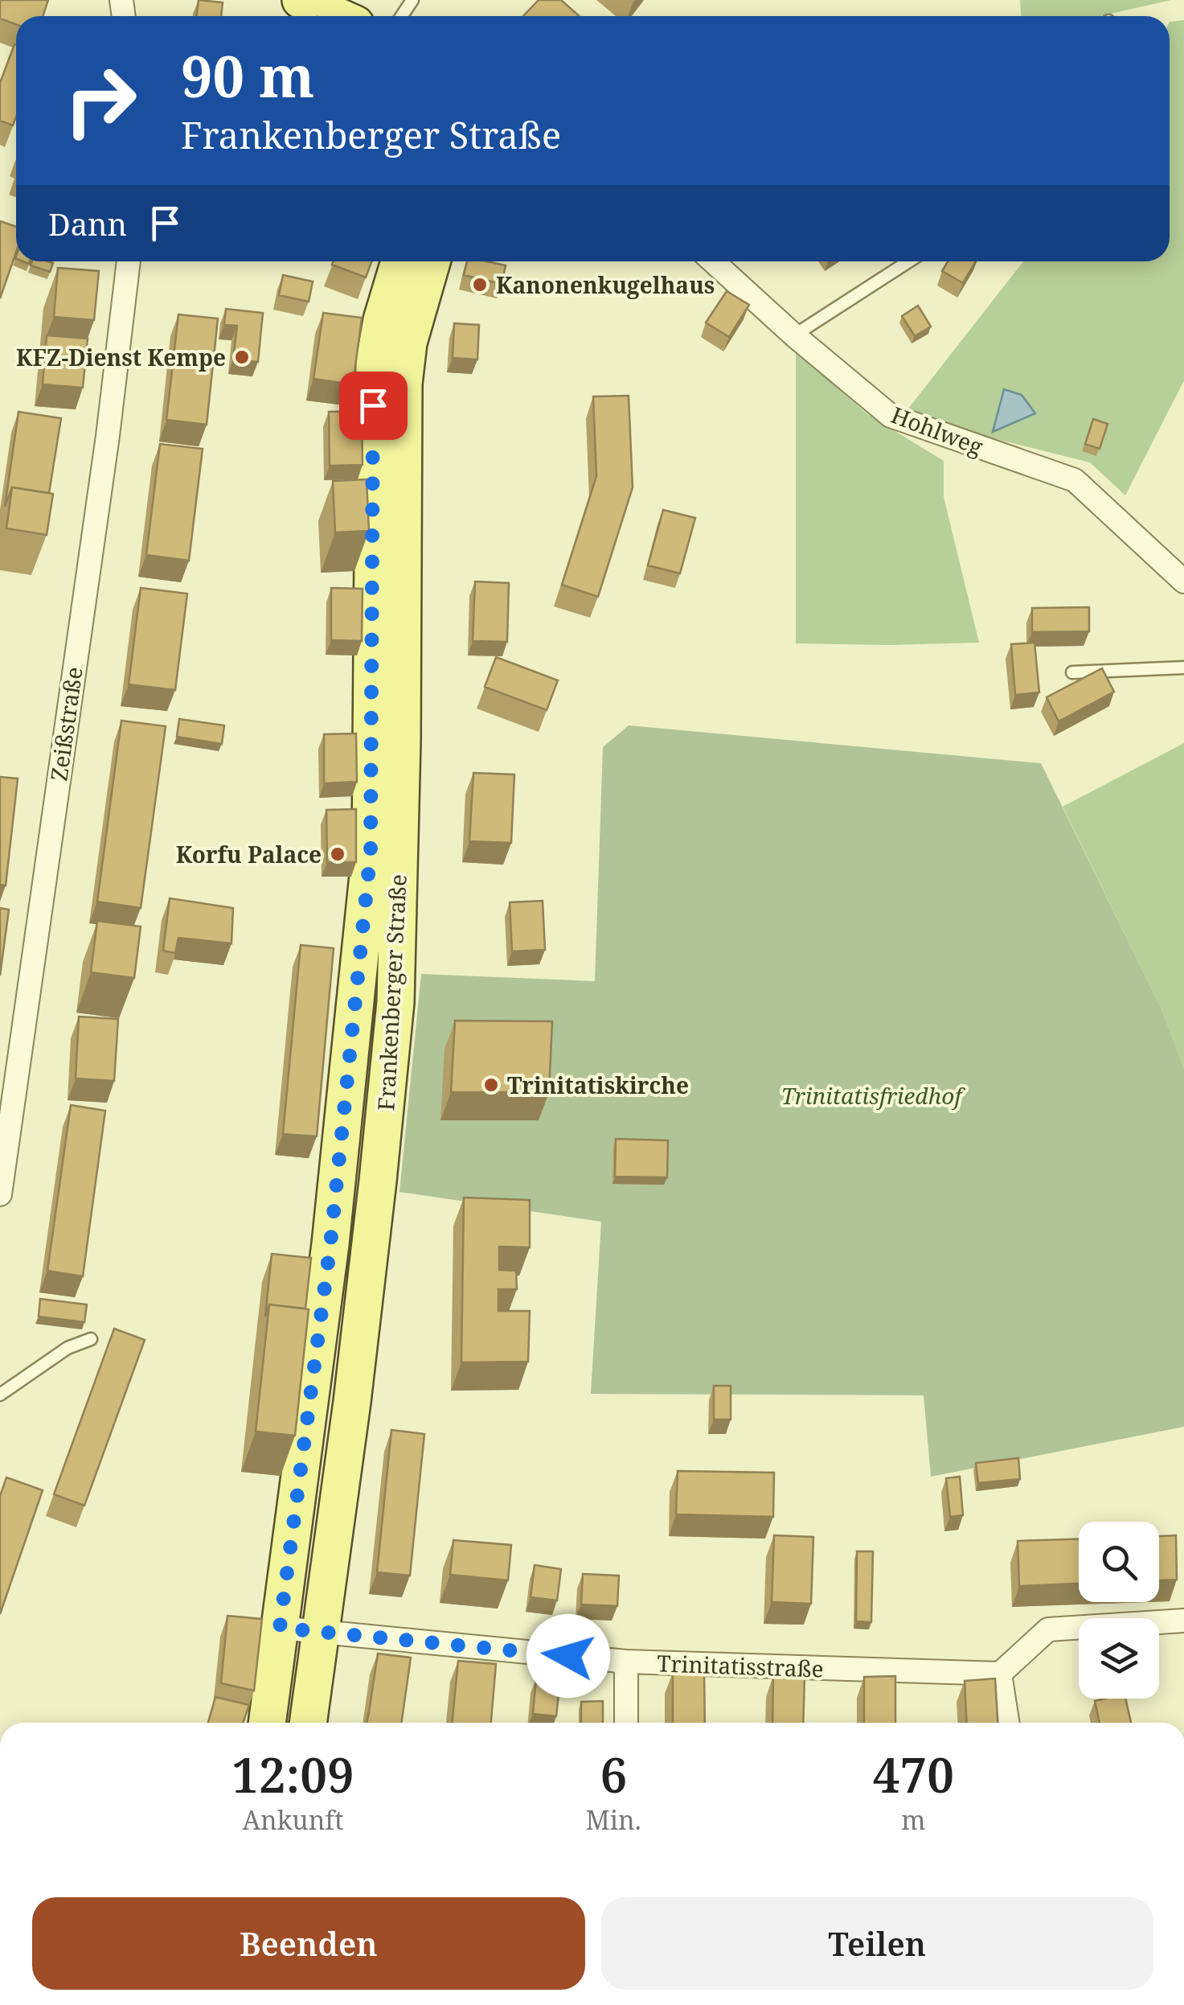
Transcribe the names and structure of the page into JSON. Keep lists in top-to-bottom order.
{
  "streets": {
    "main road": ["Frankenberger Straße"],
    "street": ["Hohlweg", "Zeißstraße", "Trinitatisstraße"]
  },
  "crossings": [
    ["Frankenberger Straße", "Trinitatisstraße"]
  ],
  "parks": ["Trinitatisfriedhof"],
  "places": [
    "Kanonenkugelhaus",
    "KFZ-Dienst Kempe",
    "Korfu Palace",
    "Trinitatiskirche"
  ],
  "page": {
    "turn": ["90 m", "Frankenberger Straße"],
    "then": "Dann",
    "eta": [
      "12:09",
      "Ankunft",
      "6",
      "Min.",
      "470",
      "m"
    ],
    "buttons": ["Beenden", "Teilen"]
  }
}
